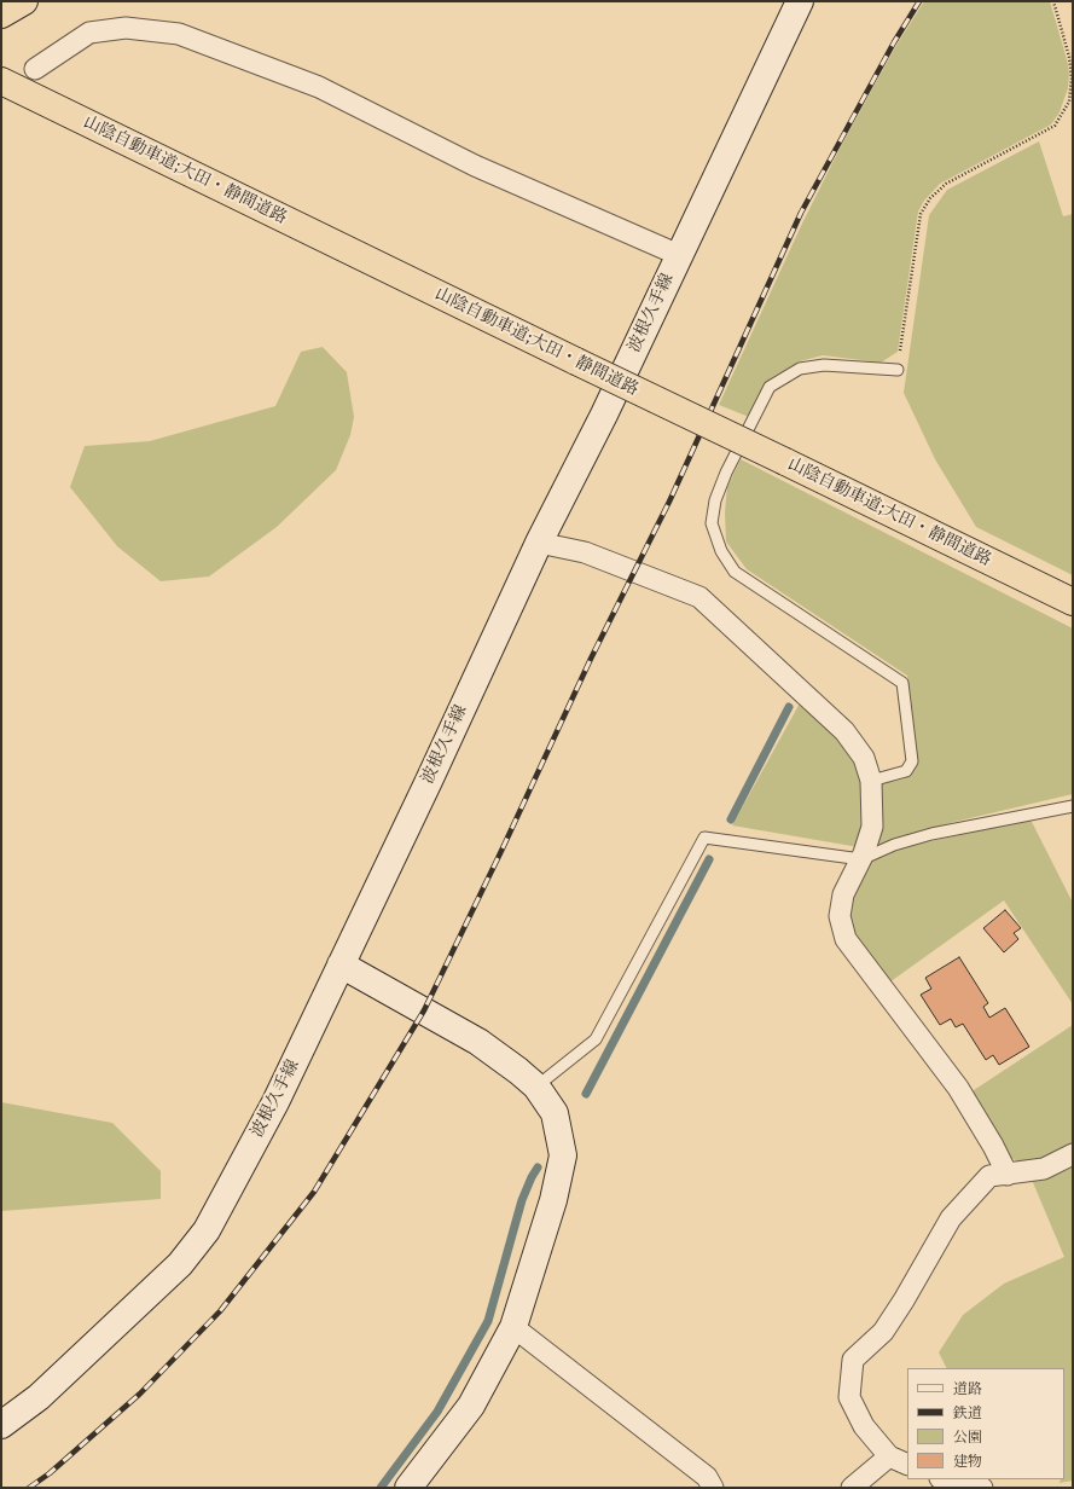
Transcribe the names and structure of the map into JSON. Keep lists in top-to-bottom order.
{
  "streets": {
    "highway": ["山陰自動車道;大田・静間道路"],
    "main road": ["波根久手線"]
  },
  "legend": [
    "道路",
    "鉄道",
    "公園",
    "建物"
  ]
}
